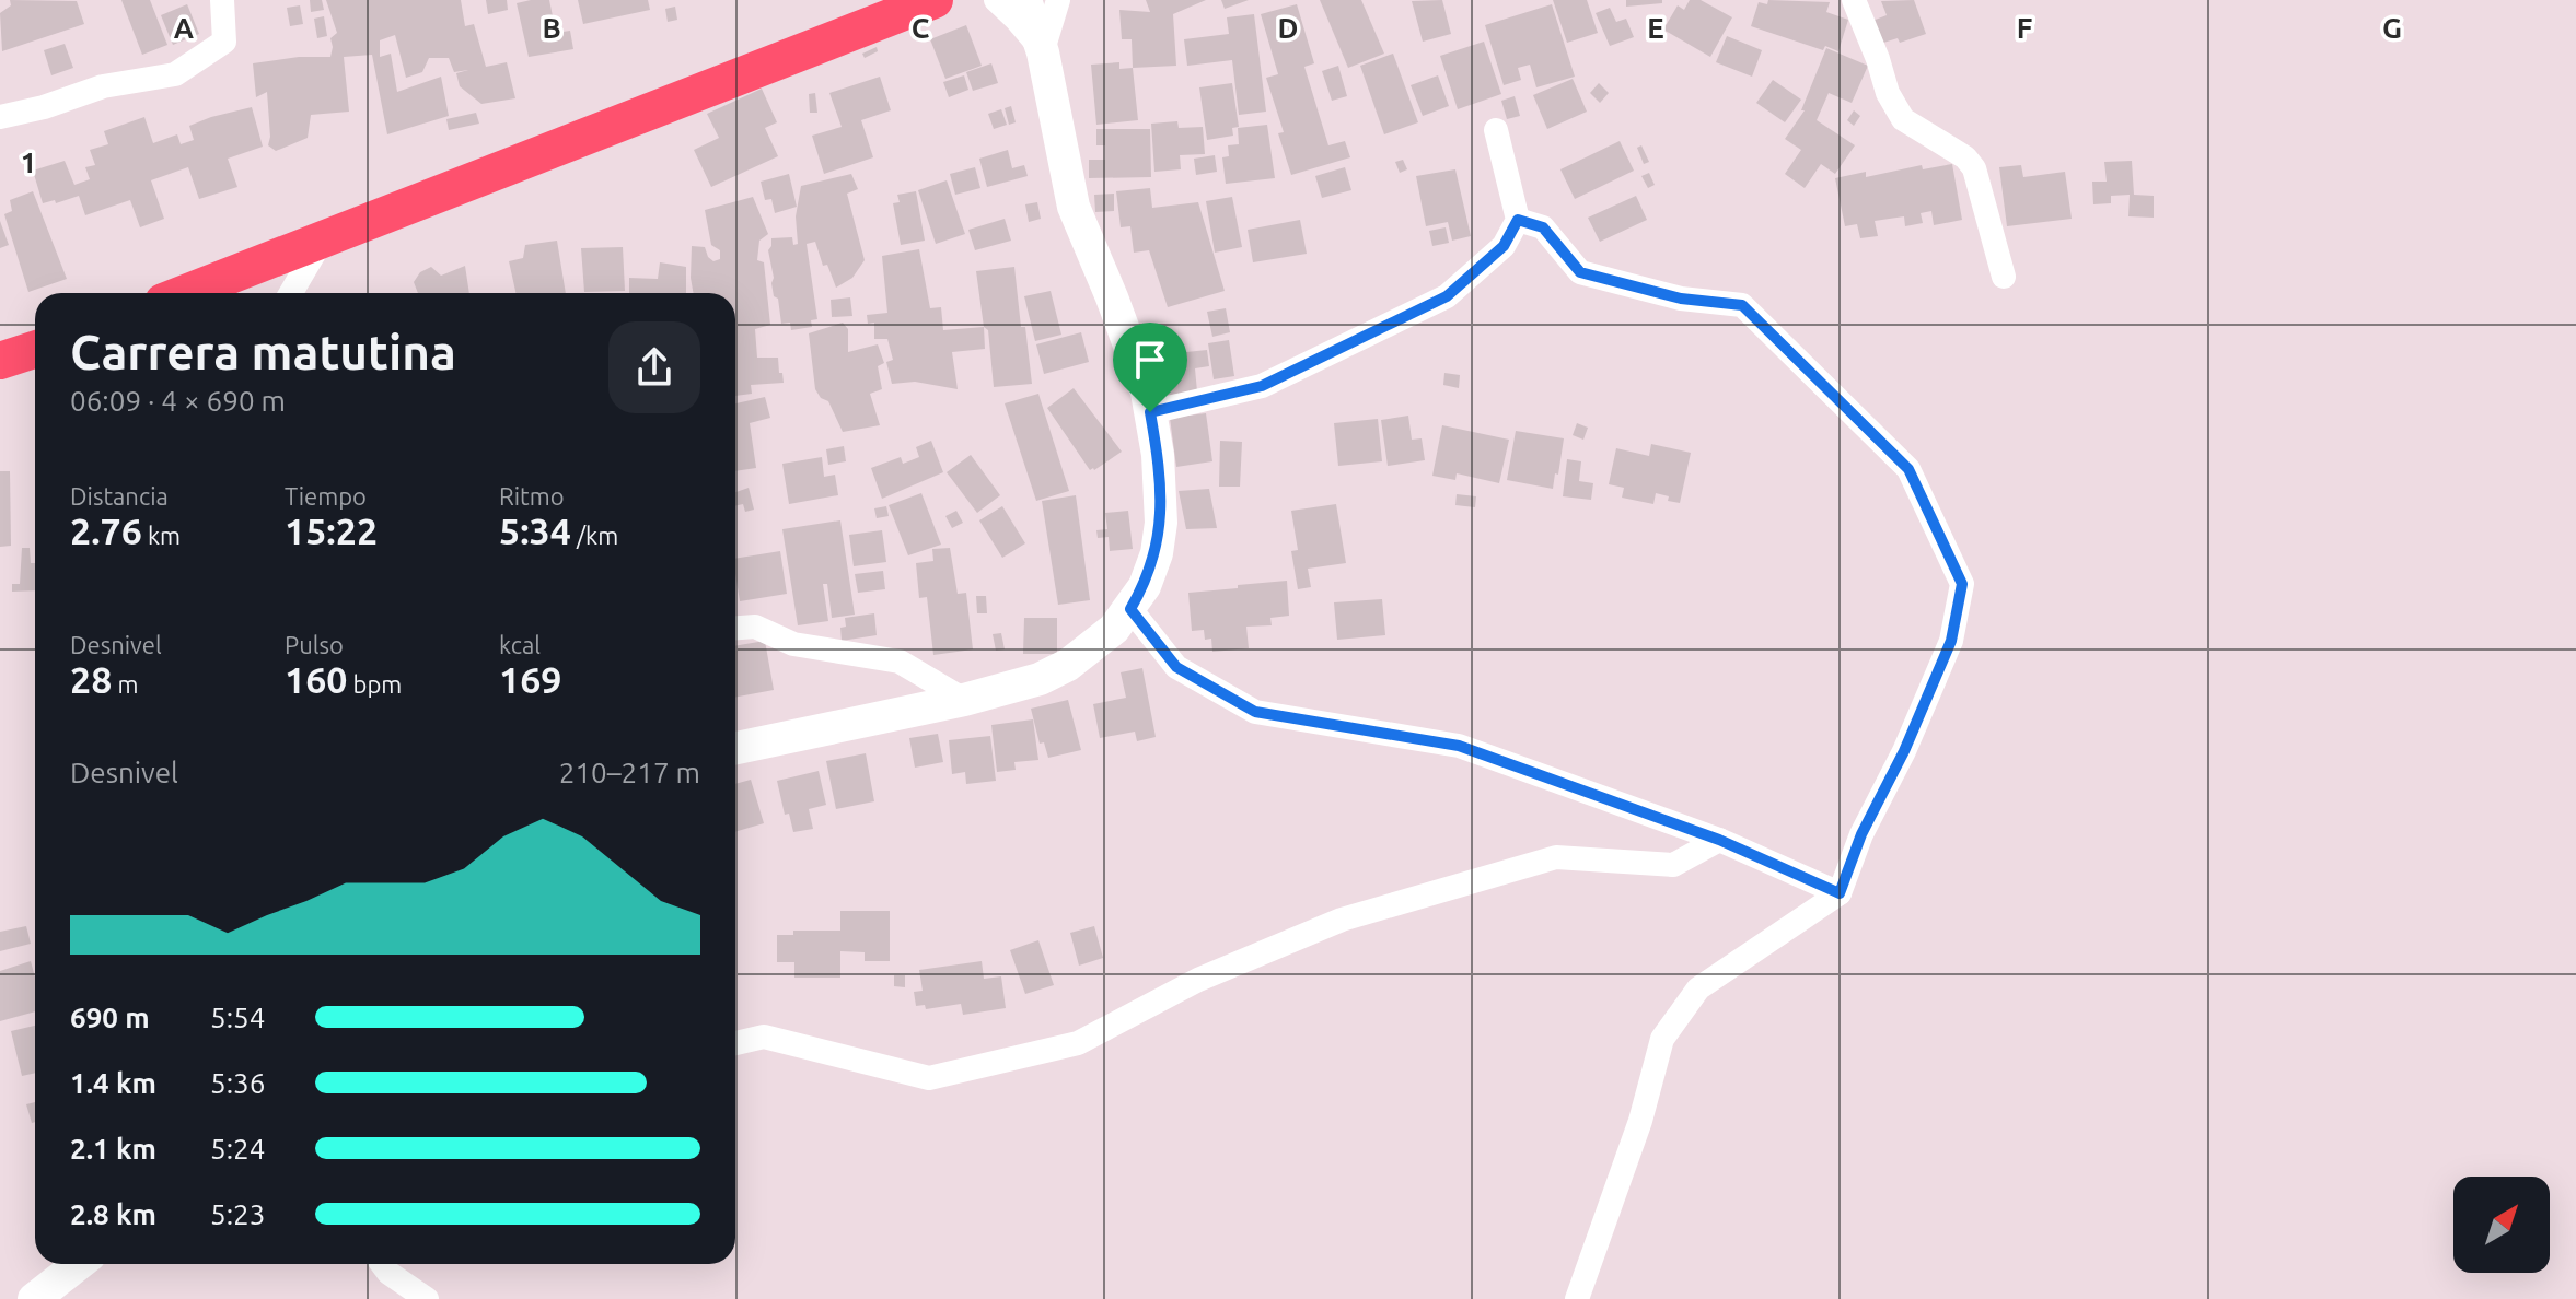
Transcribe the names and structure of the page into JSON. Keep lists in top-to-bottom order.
{
  "north": "top right",
  "page": {
    "heading": ["Carrera matutina", "06:09 · 4 × 690 m"],
    "stats": [
      ["Distancia", "2.76 km"],
      ["Tiempo", "15:22"],
      ["Ritmo", "5:34 /km"],
      ["Desnivel", "28 m"],
      ["Pulso", "160 bpm"],
      ["kcal", "169"]
    ],
    "chart": ["Desnivel", "210–217 m"],
    "list": [
      {
        "name": "690 m",
        "note": "5:54"
      },
      {
        "name": "1.4 km",
        "note": "5:36"
      },
      {
        "name": "2.1 km",
        "note": "5:24"
      },
      {
        "name": "2.8 km",
        "note": "5:23"
      }
    ]
  },
  "grid": {
    "columns": [
      "A",
      "B",
      "C",
      "D",
      "E",
      "F",
      "G"
    ],
    "rows": ["1"]
  }
}
